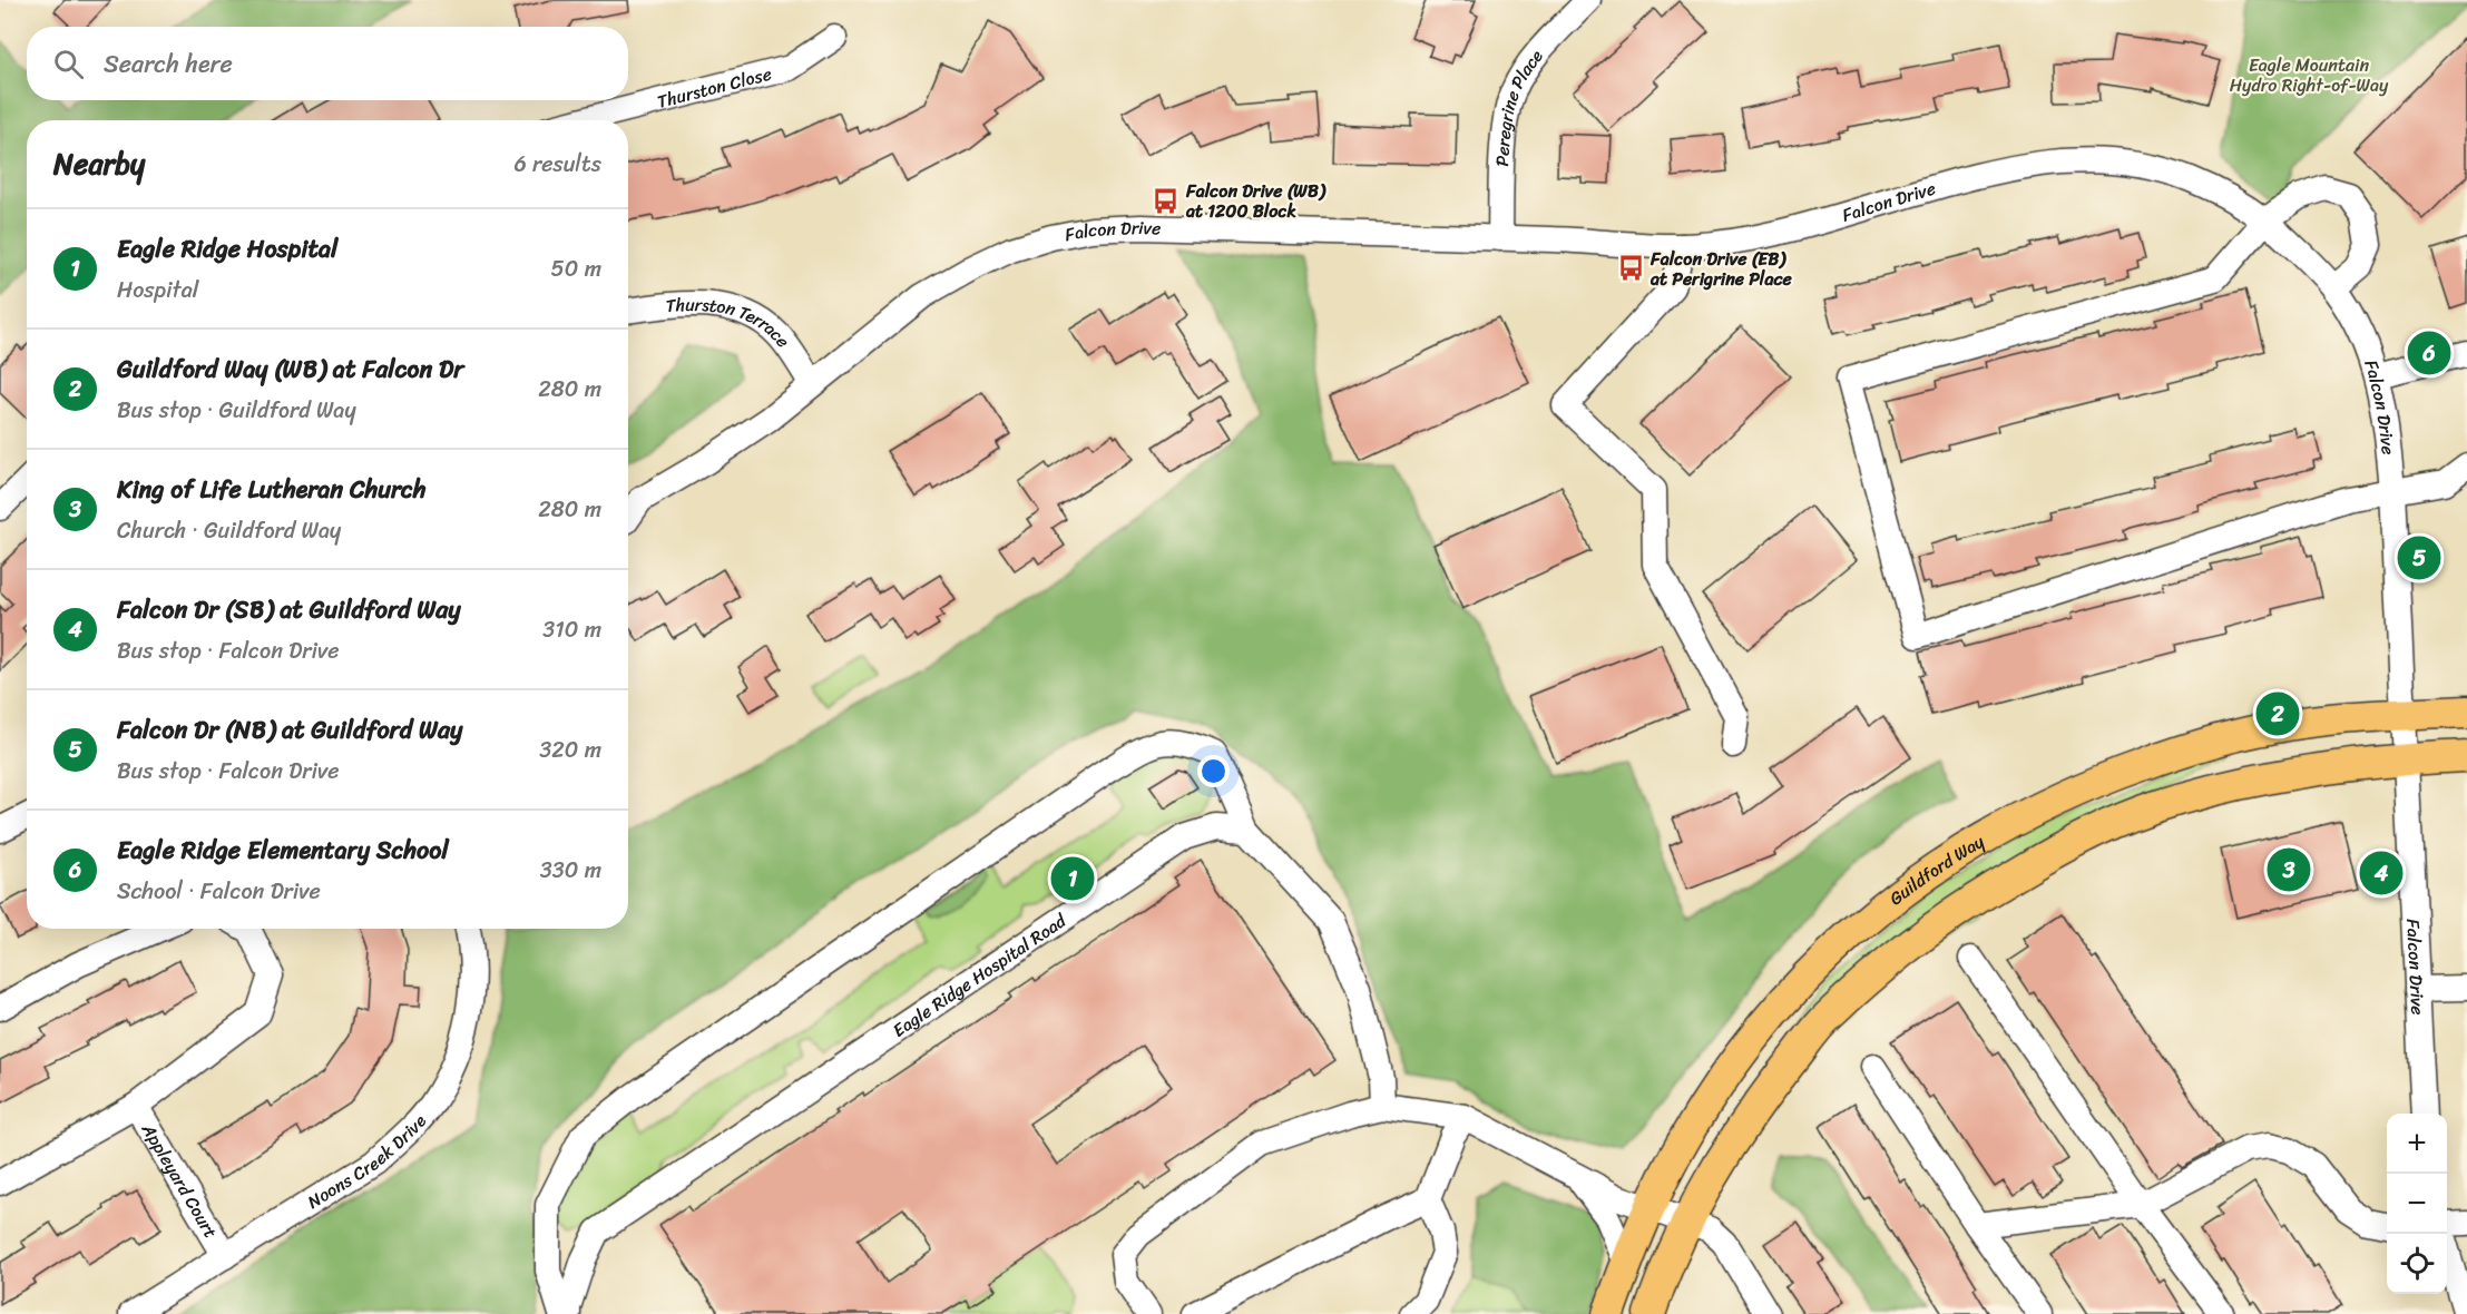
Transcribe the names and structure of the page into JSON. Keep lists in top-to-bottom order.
{
  "streets": {
    "main road": ["Guildford Way"],
    "street": [
      "Thurston Close",
      "Peregrine Place",
      "Falcon Drive",
      "Thurston Terrace",
      "Eagle Ridge Hospital Road",
      "Noons Creek Drive",
      "Appleyard Court"
    ]
  },
  "crossings": [
    ["Peregrine Place", "Falcon Drive"],
    ["Falcon Drive", "Thurston Terrace"],
    ["Falcon Drive", "Guildford Way"],
    ["Noons Creek Drive", "Appleyard Court"]
  ],
  "parks": ["Eagle Mountain Hydro Right-of-Way"],
  "places": {
    "bus stop": ["Falcon Drive (WB) at 1200 Block", "Falcon Drive (EB) at Perigrine Place"]
  },
  "page": {
    "search": "Search here",
    "heading": ["Nearby", "6 results"],
    "list": [
      {
        "mark": "1",
        "name": "Eagle Ridge Hospital",
        "note": "Hospital",
        "value": "50 m"
      },
      {
        "mark": "2",
        "name": "Guildford Way (WB) at Falcon Dr",
        "note": "Bus stop · Guildford Way",
        "value": "280 m"
      },
      {
        "mark": "3",
        "name": "King of Life Lutheran Church",
        "note": "Church · Guildford Way",
        "value": "280 m"
      },
      {
        "mark": "4",
        "name": "Falcon Dr (SB) at Guildford Way",
        "note": "Bus stop · Falcon Drive",
        "value": "310 m"
      },
      {
        "mark": "5",
        "name": "Falcon Dr (NB) at Guildford Way",
        "note": "Bus stop · Falcon Drive",
        "value": "320 m"
      },
      {
        "mark": "6",
        "name": "Eagle Ridge Elementary School",
        "note": "School · Falcon Drive",
        "value": "330 m"
      }
    ],
    "pins": [
      "6",
      "5",
      "2",
      "3",
      "4",
      "1"
    ],
    "map_buttons": ["+", "−"]
  }
}
